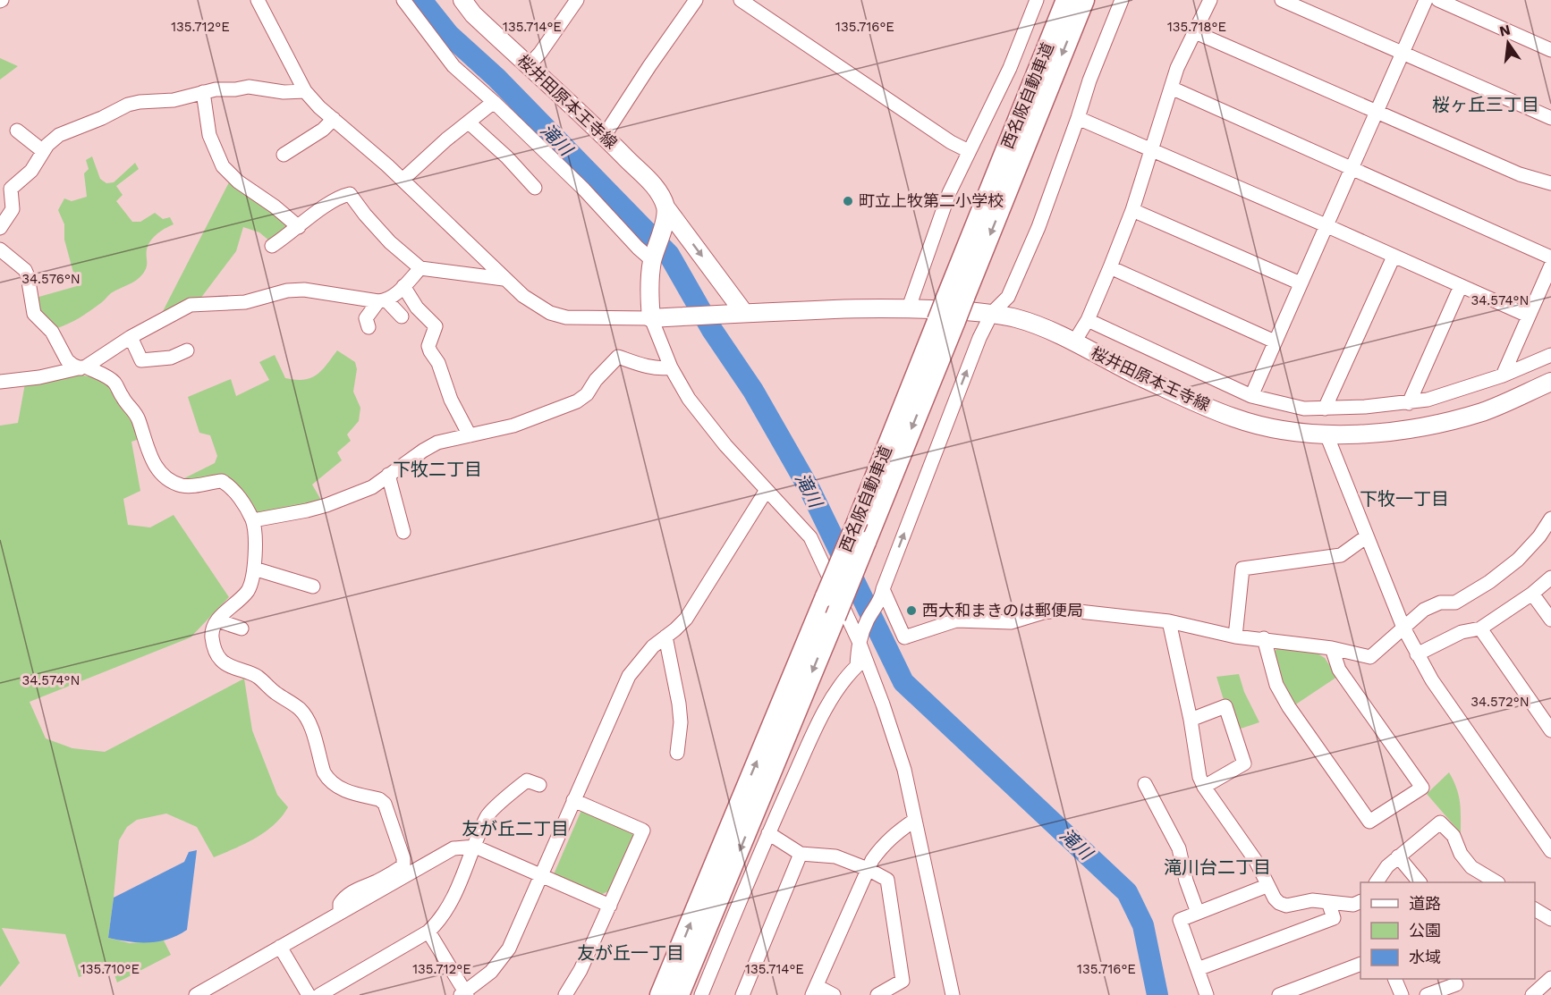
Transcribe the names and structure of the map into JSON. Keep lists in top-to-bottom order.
{
  "streets": {
    "highway": ["西名阪自動車道"],
    "main road": ["桜井田原本王寺線"]
  },
  "districts": [
    "桜ヶ丘三丁目",
    "下牧二丁目",
    "下牧一丁目",
    "友が丘二丁目",
    "滝川台二丁目",
    "友が丘一丁目"
  ],
  "water": ["滝川"],
  "places": ["町立上牧第二小学校", "西大和まきのは郵便局"],
  "legend": ["道路", "公園", "水域"],
  "north": "top",
  "coordinates": [
    "135.712°E",
    "135.714°E",
    "135.716°E",
    "135.718°E",
    "34.576°N",
    "34.574°N",
    "34.572°N",
    "135.710°E"
  ]
}
